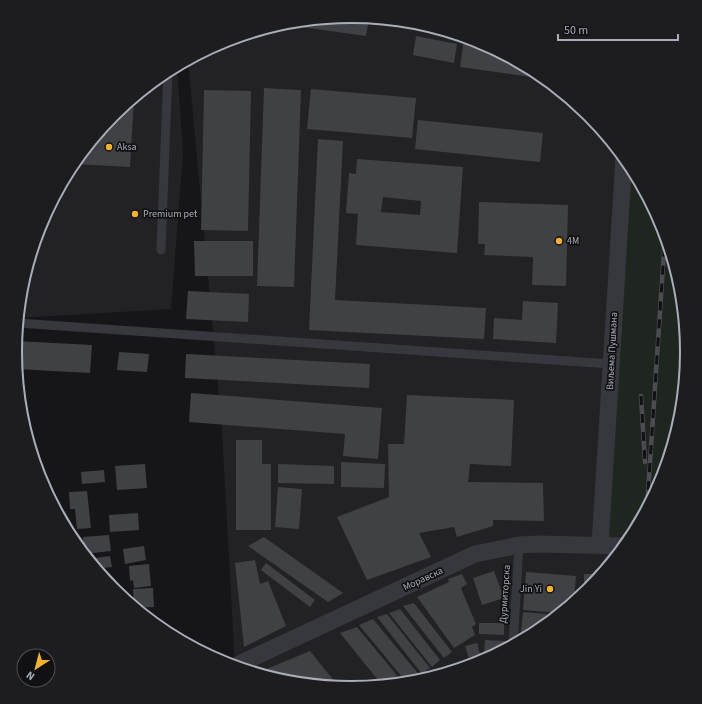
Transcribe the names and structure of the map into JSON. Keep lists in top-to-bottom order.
{
  "streets": {
    "street": ["Виљема Пушмана", "Моравска"],
    "lane": ["Дурмиторска"]
  },
  "crossings": [
    ["Виљема Пушмана", "Моравска"],
    ["Моравска", "Дурмиторска"]
  ],
  "places": [
    "Aksa",
    "Premium pet",
    "4M",
    "Jin Yi"
  ],
  "scale_bar": "50 m",
  "north": "bottom left"
}
